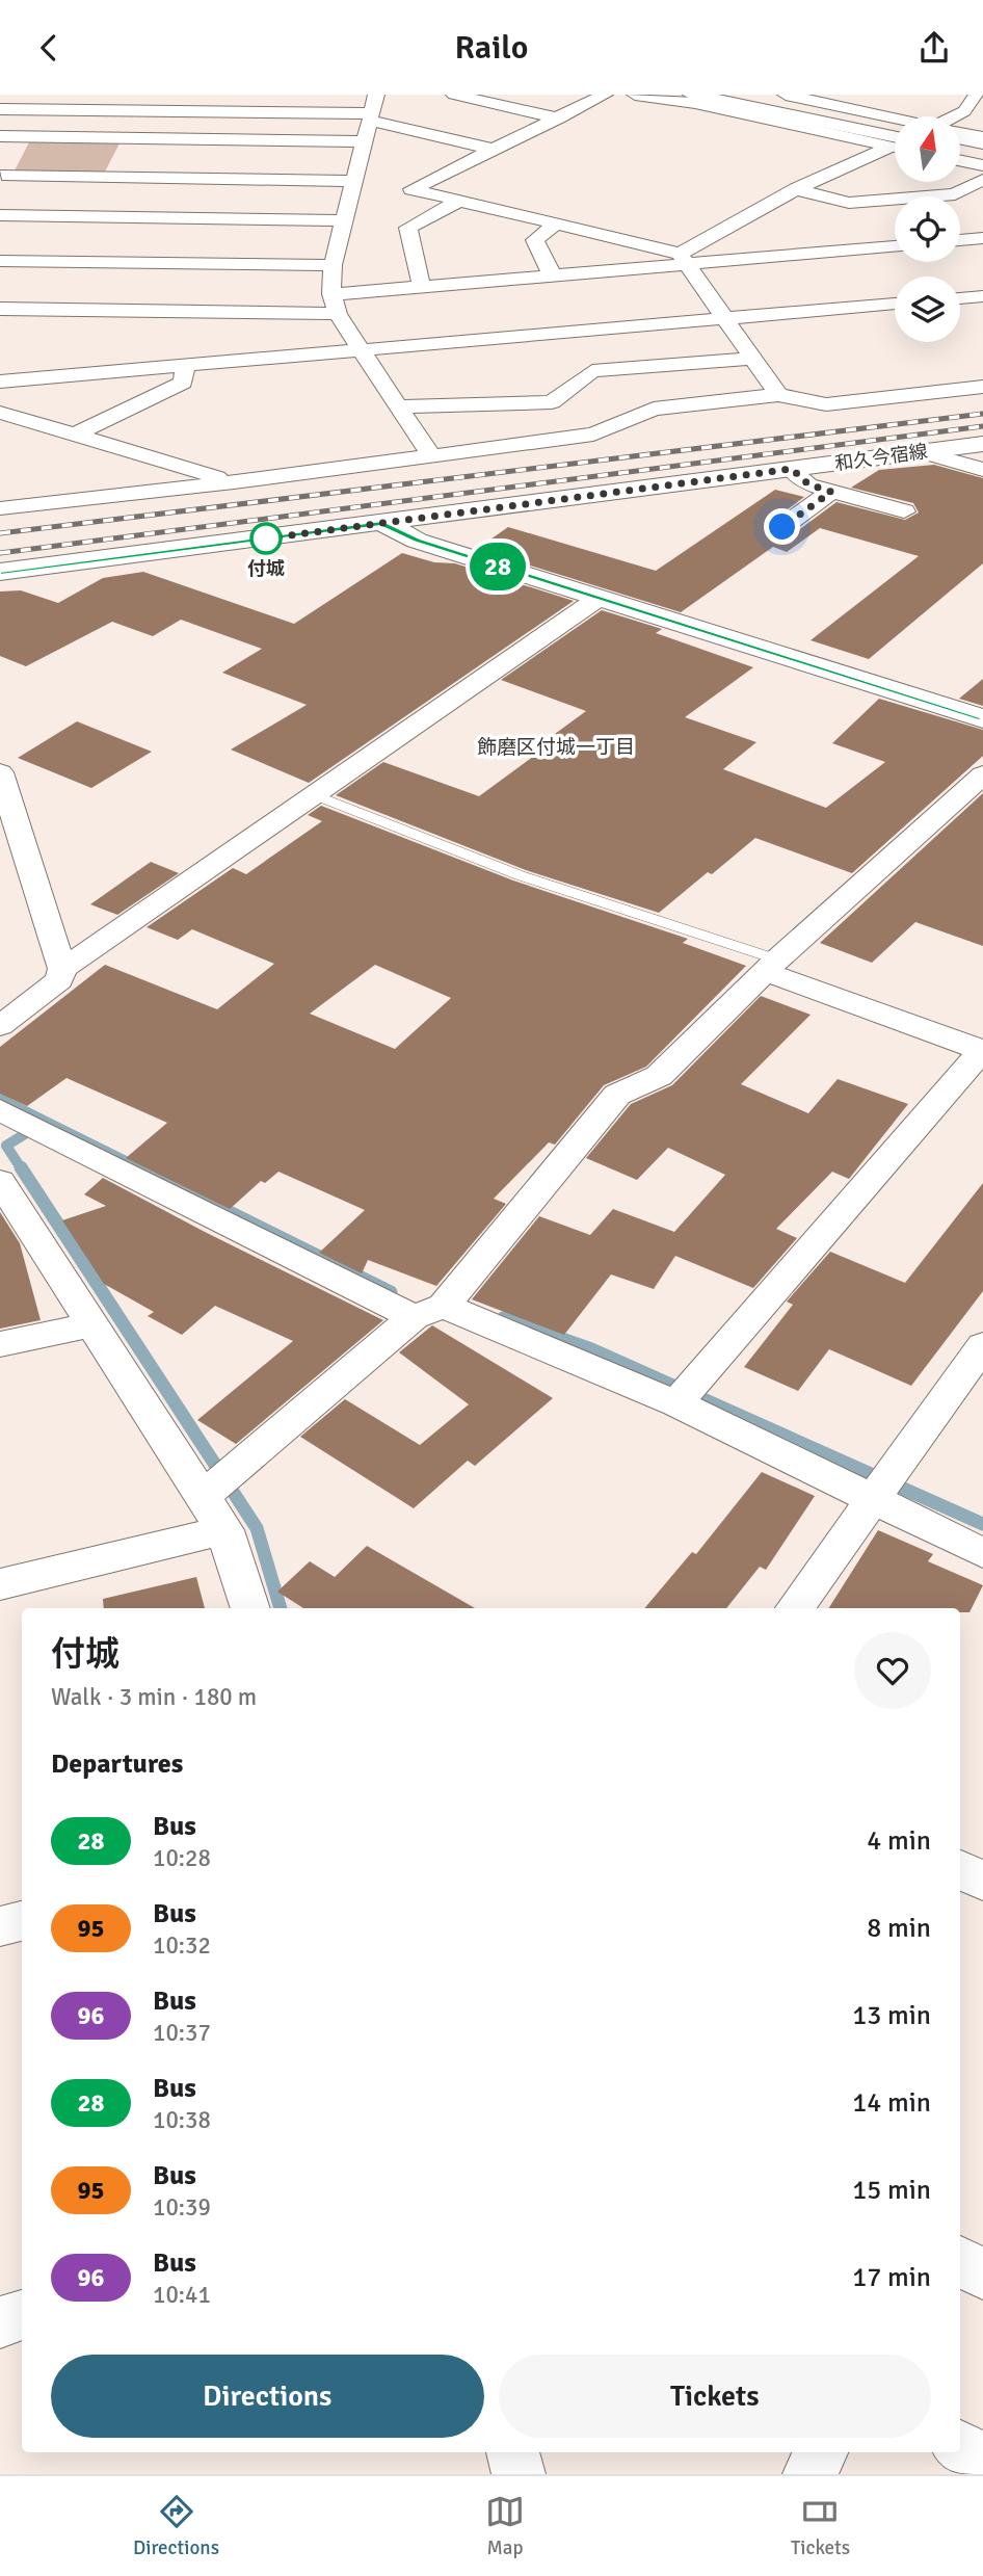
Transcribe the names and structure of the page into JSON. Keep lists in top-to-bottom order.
{
  "streets": {
    "main road": ["和久今宿線"]
  },
  "districts": ["飾磨区付城一丁目"],
  "places": ["付城"],
  "lines": ["bus line 28"],
  "north": "top",
  "page": {
    "header": "Railo",
    "on_map": "28",
    "heading": [
      ["付城", "Walk · 3 min · 180 m"],
      "Departures"
    ],
    "list": [
      {
        "mark": "28",
        "name": "Bus",
        "note": "10:28",
        "value": "4 min"
      },
      {
        "mark": "95",
        "name": "Bus",
        "note": "10:32",
        "value": "8 min"
      },
      {
        "mark": "96",
        "name": "Bus",
        "note": "10:37",
        "value": "13 min"
      },
      {
        "mark": "28",
        "name": "Bus",
        "note": "10:38",
        "value": "14 min"
      },
      {
        "mark": "95",
        "name": "Bus",
        "note": "10:39",
        "value": "15 min"
      },
      {
        "mark": "96",
        "name": "Bus",
        "note": "10:41",
        "value": "17 min"
      }
    ],
    "buttons": ["Directions", "Tickets"],
    "tabs": ["Directions", "Map", "Tickets"]
  }
}
